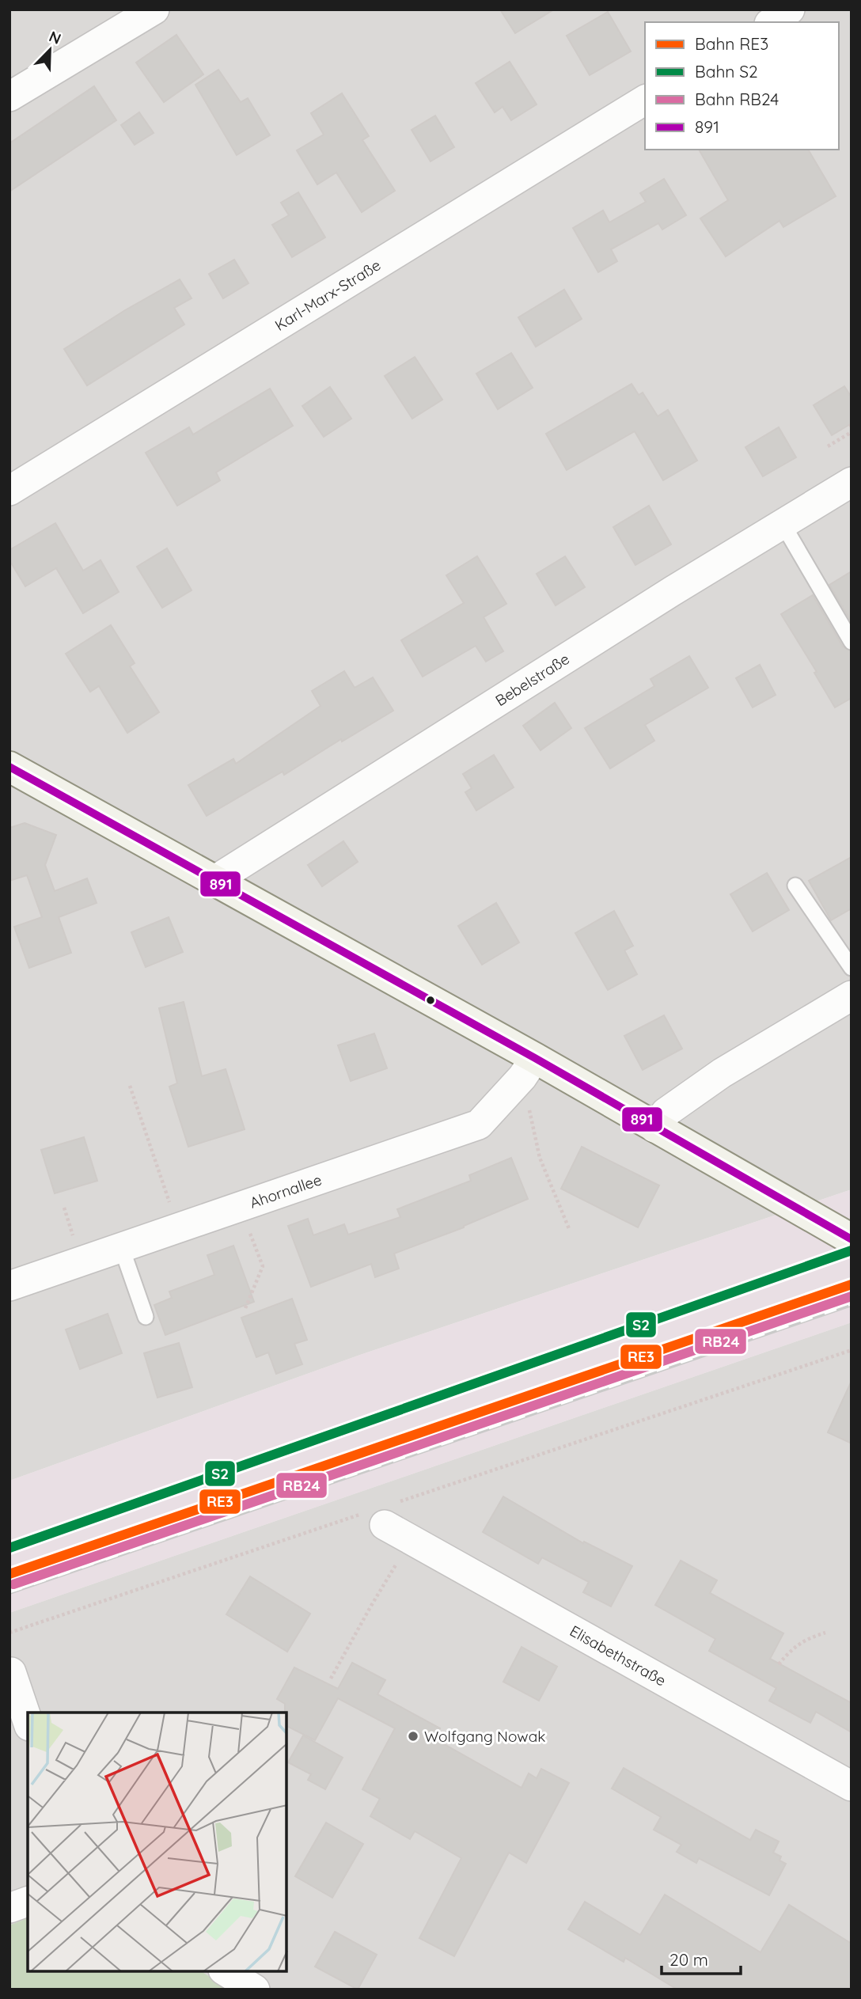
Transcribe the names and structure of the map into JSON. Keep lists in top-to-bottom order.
{
  "streets": {
    "street": [
      "Karl-Marx-Straße",
      "Bebelstraße",
      "Ahornallee",
      "Elisabethstraße"
    ]
  },
  "places": ["Wolfgang Nowak"],
  "lines": [
    "transit line 891",
    "rail line S2",
    "rail line RE3",
    "rail line RB24"
  ],
  "legend": [
    "Bahn RE3",
    "Bahn S2",
    "Bahn RB24",
    "891"
  ],
  "scale_bar": "20 m",
  "north": "top right"
}
